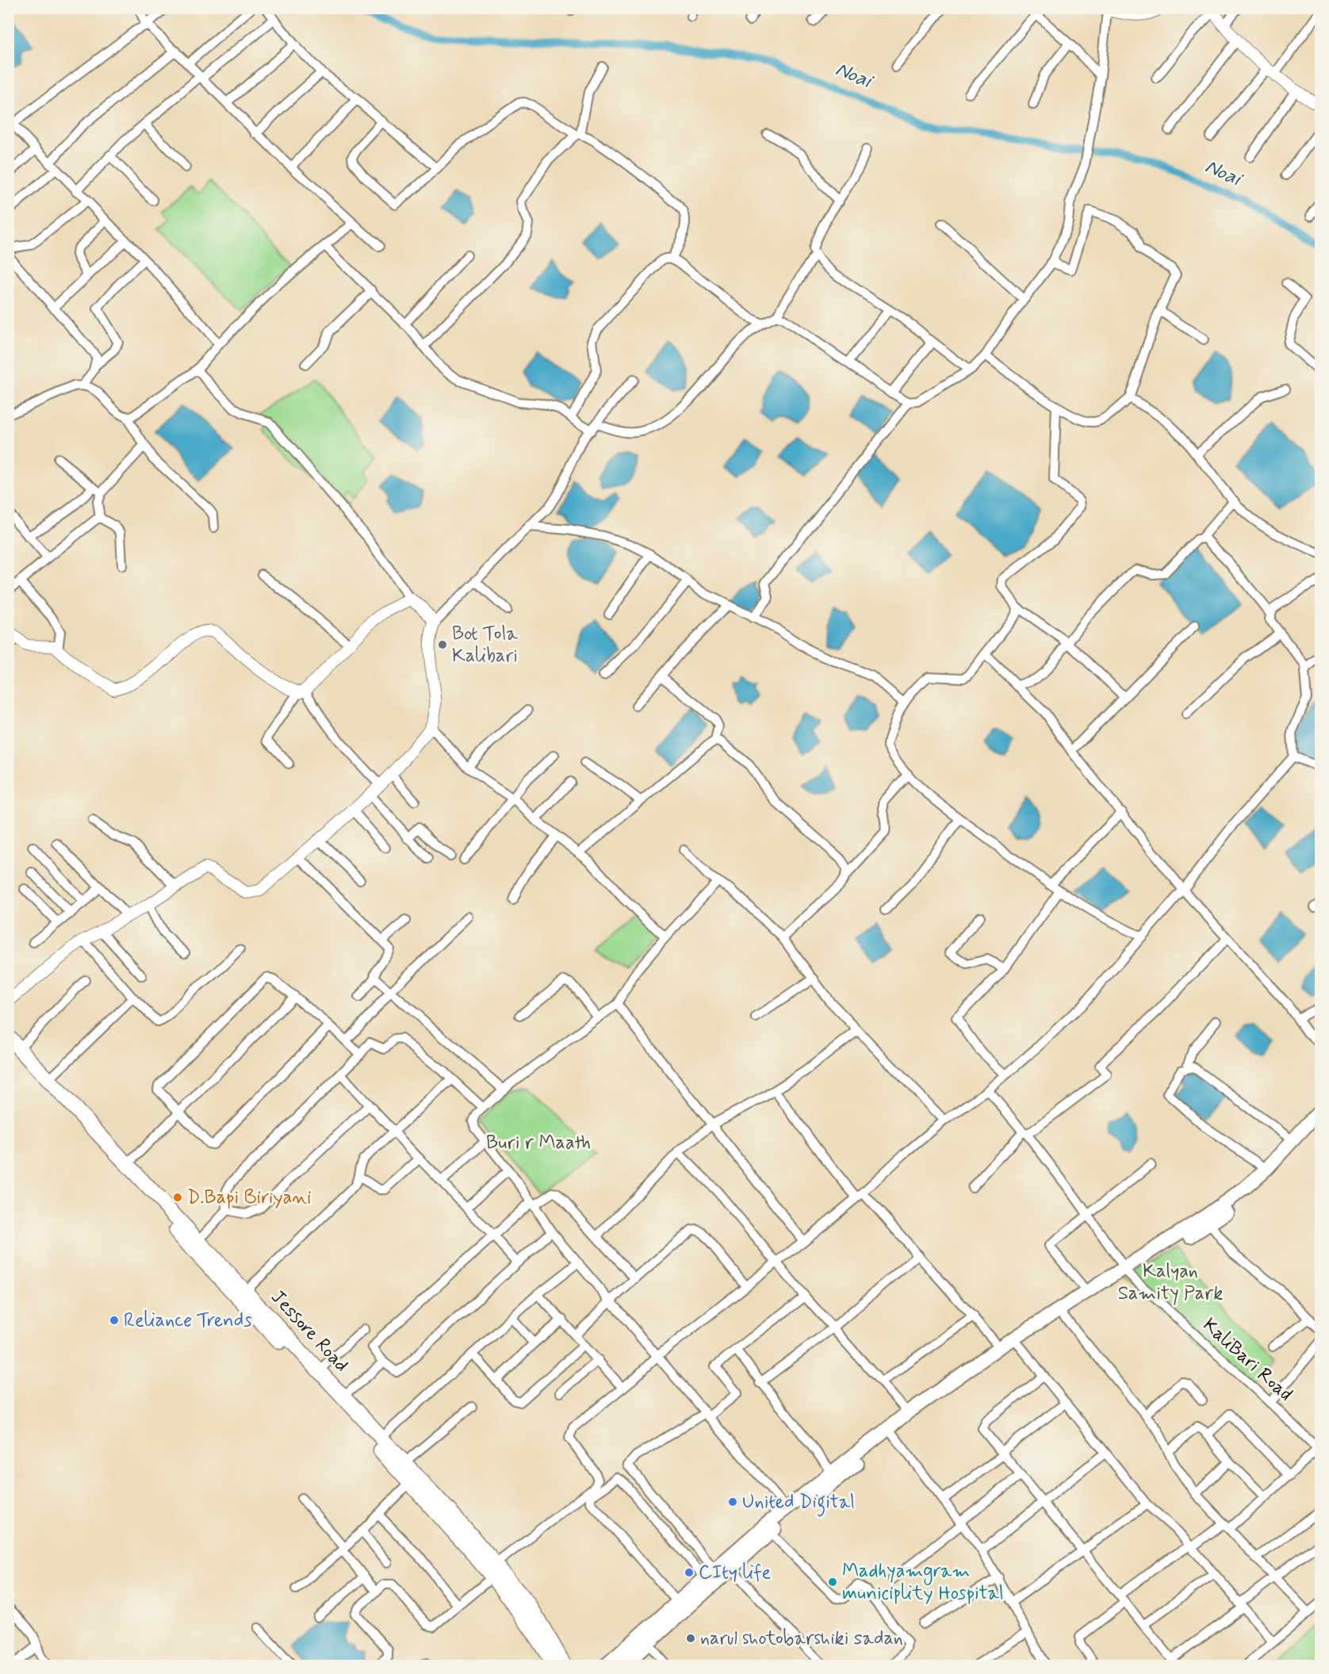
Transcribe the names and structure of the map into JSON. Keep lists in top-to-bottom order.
{
  "streets": {
    "highway": ["Jessore Road"],
    "street": ["KaliBari Road"]
  },
  "water": ["Noai"],
  "parks": ["Buri r Maath", "Kalyan Samity Park"],
  "places": [
    "Bot Tola Kalibari",
    "D.Bapi Biriyani",
    "Reliance Trends",
    "United Digital",
    "CIty life",
    "Madhyamgram municiplity Hospital",
    "narul shotobarshiki sadan"
  ]
}
